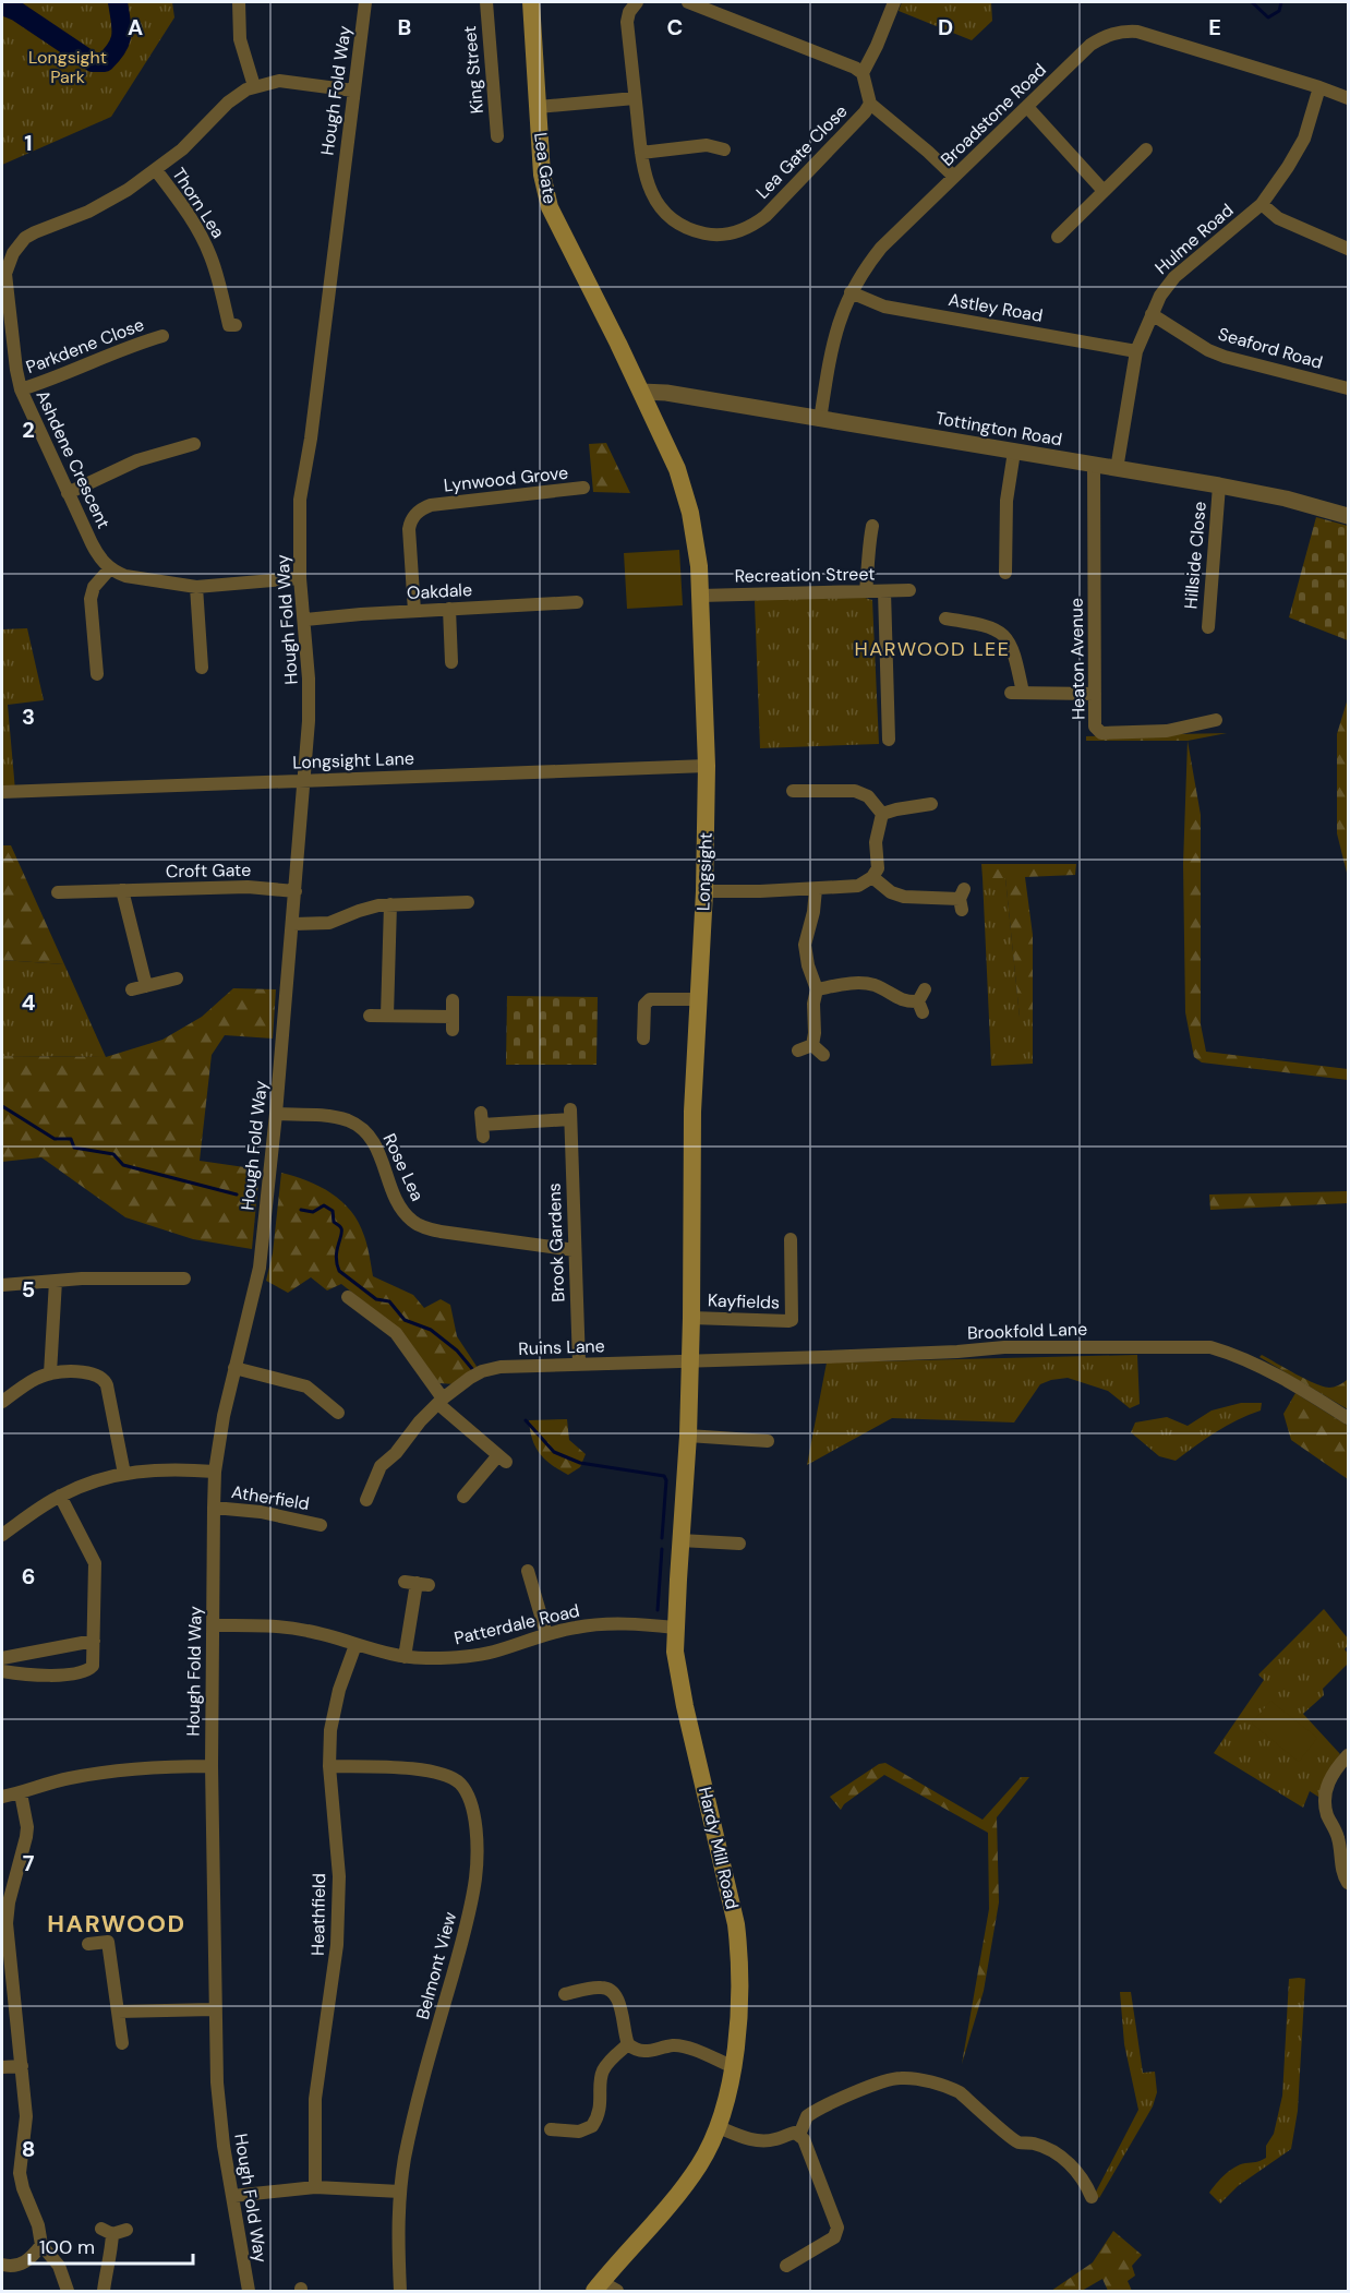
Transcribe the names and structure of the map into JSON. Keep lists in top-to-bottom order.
{
  "streets": {
    "main road": ["Lea Gate", "Longsight", "Hardy Mill Road"],
    "street": [
      "King Street",
      "Hough Fold Way",
      "Broadstone Road",
      "Lea Gate Close",
      "Thorn Lea",
      "Hulme Road",
      "Astley Road",
      "Parkdene Close",
      "Seaford Road",
      "Tottington Road",
      "Ashdene Crescent",
      "Lynwood Grove",
      "Hillside Close",
      "Recreation Street",
      "Oakdale",
      "Heaton Avenue",
      "Longsight Lane",
      "Croft Gate",
      "Rose Lea",
      "Brook Gardens",
      "Kayfields",
      "Brookfold Lane",
      "Ruins Lane",
      "Atherfield",
      "Patterdale Road",
      "Heathfield",
      "Belmont View"
    ]
  },
  "crossings": [
    ["Hough Fold Way", "Ashdene Crescent"],
    ["Hough Fold Way", "Oakdale"],
    ["Hough Fold Way", "Longsight Lane"],
    ["Hough Fold Way", "Croft Gate"],
    ["Hough Fold Way", "Rose Lea"],
    ["Hough Fold Way", "Atherfield"],
    ["Hough Fold Way", "Patterdale Road"],
    ["Broadstone Road", "Hulme Road"],
    ["Broadstone Road", "Astley Road"],
    ["Broadstone Road", "Tottington Road"],
    ["Lea Gate", "Tottington Road"],
    ["Lea Gate", "Longsight"],
    ["Thorn Lea", "Ashdene Crescent"],
    ["Hulme Road", "Astley Road"],
    ["Hulme Road", "Seaford Road"],
    ["Hulme Road", "Tottington Road"],
    ["Parkdene Close", "Ashdene Crescent"],
    ["Tottington Road", "Hillside Close"],
    ["Tottington Road", "Heaton Avenue"],
    ["Tottington Road", "Longsight"],
    ["Lynwood Grove", "Oakdale"],
    ["Recreation Street", "Longsight"],
    ["Longsight Lane", "Longsight"],
    ["Longsight", "Kayfields"],
    ["Longsight", "Brookfold Lane"],
    ["Longsight", "Ruins Lane"],
    ["Longsight", "Hardy Mill Road"],
    ["Rose Lea", "Brook Gardens"],
    ["Brook Gardens", "Ruins Lane"],
    ["Brookfold Lane", "Ruins Lane"],
    ["Brookfold Lane", "Hardy Mill Road"],
    ["Ruins Lane", "Hardy Mill Road"],
    ["Patterdale Road", "Hardy Mill Road"],
    ["Patterdale Road", "Heathfield"],
    ["Heathfield", "Belmont View"]
  ],
  "districts": ["HARWOOD LEE", "HARWOOD"],
  "parks": ["Longsight Park"],
  "scale_bar": "100 m",
  "grid": {
    "columns": [
      "A",
      "B",
      "C",
      "D",
      "E"
    ],
    "rows": [
      "1",
      "2",
      "3",
      "4",
      "5",
      "6",
      "7",
      "8"
    ]
  }
}
